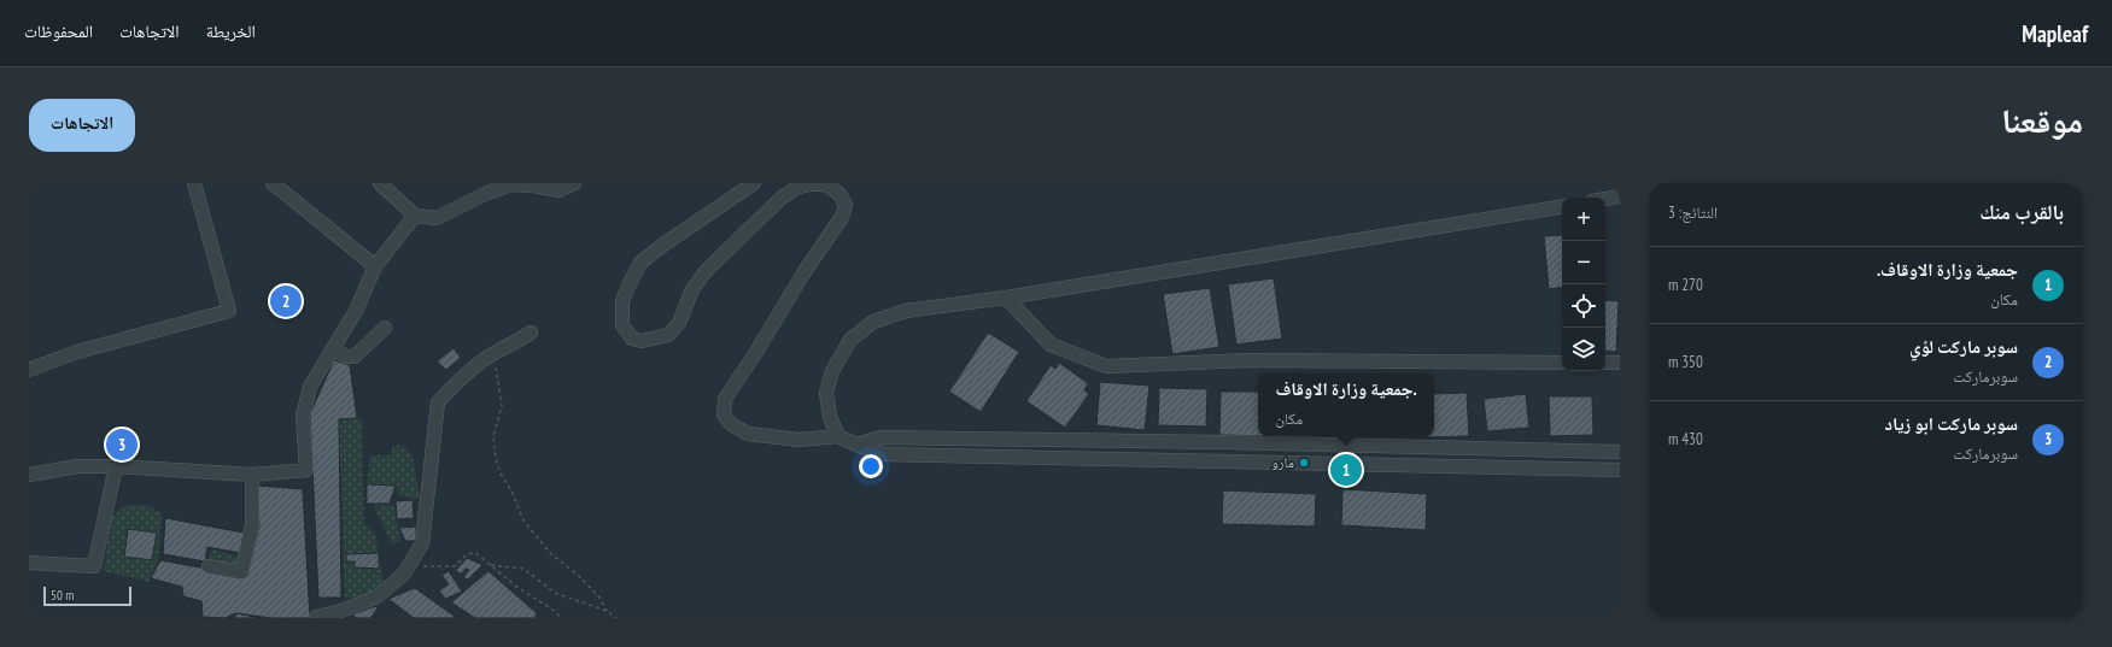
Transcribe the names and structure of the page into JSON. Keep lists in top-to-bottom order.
{
  "places": ["مارو"],
  "scale_bar": "50 m",
  "page": {
    "header": "Mapleaf",
    "nav": ["الخريطة", "الاتجاهات", "المحفوظات"],
    "title": "موقعنا",
    "buttons": "الاتجاهات",
    "heading": ["بالقرب منك", "النتائج: 3"],
    "map_buttons": ["+", "−"],
    "list": [
      {
        "mark": "1",
        "name": "جمعية وزارة الاوقاف.",
        "note": "مكان",
        "value": "270 m"
      },
      {
        "mark": "2",
        "name": "سوبر ماركت لؤي",
        "note": "سوبرماركت",
        "value": "350 m"
      },
      {
        "mark": "3",
        "name": "سوبر ماركت ابو زياد",
        "note": "سوبرماركت",
        "value": "430 m"
      }
    ],
    "pins": ["2", "3", "1"],
    "popup": ["جمعية وزارة الاوقاف.", "مكان"],
    "scale": "50 m"
  }
}
